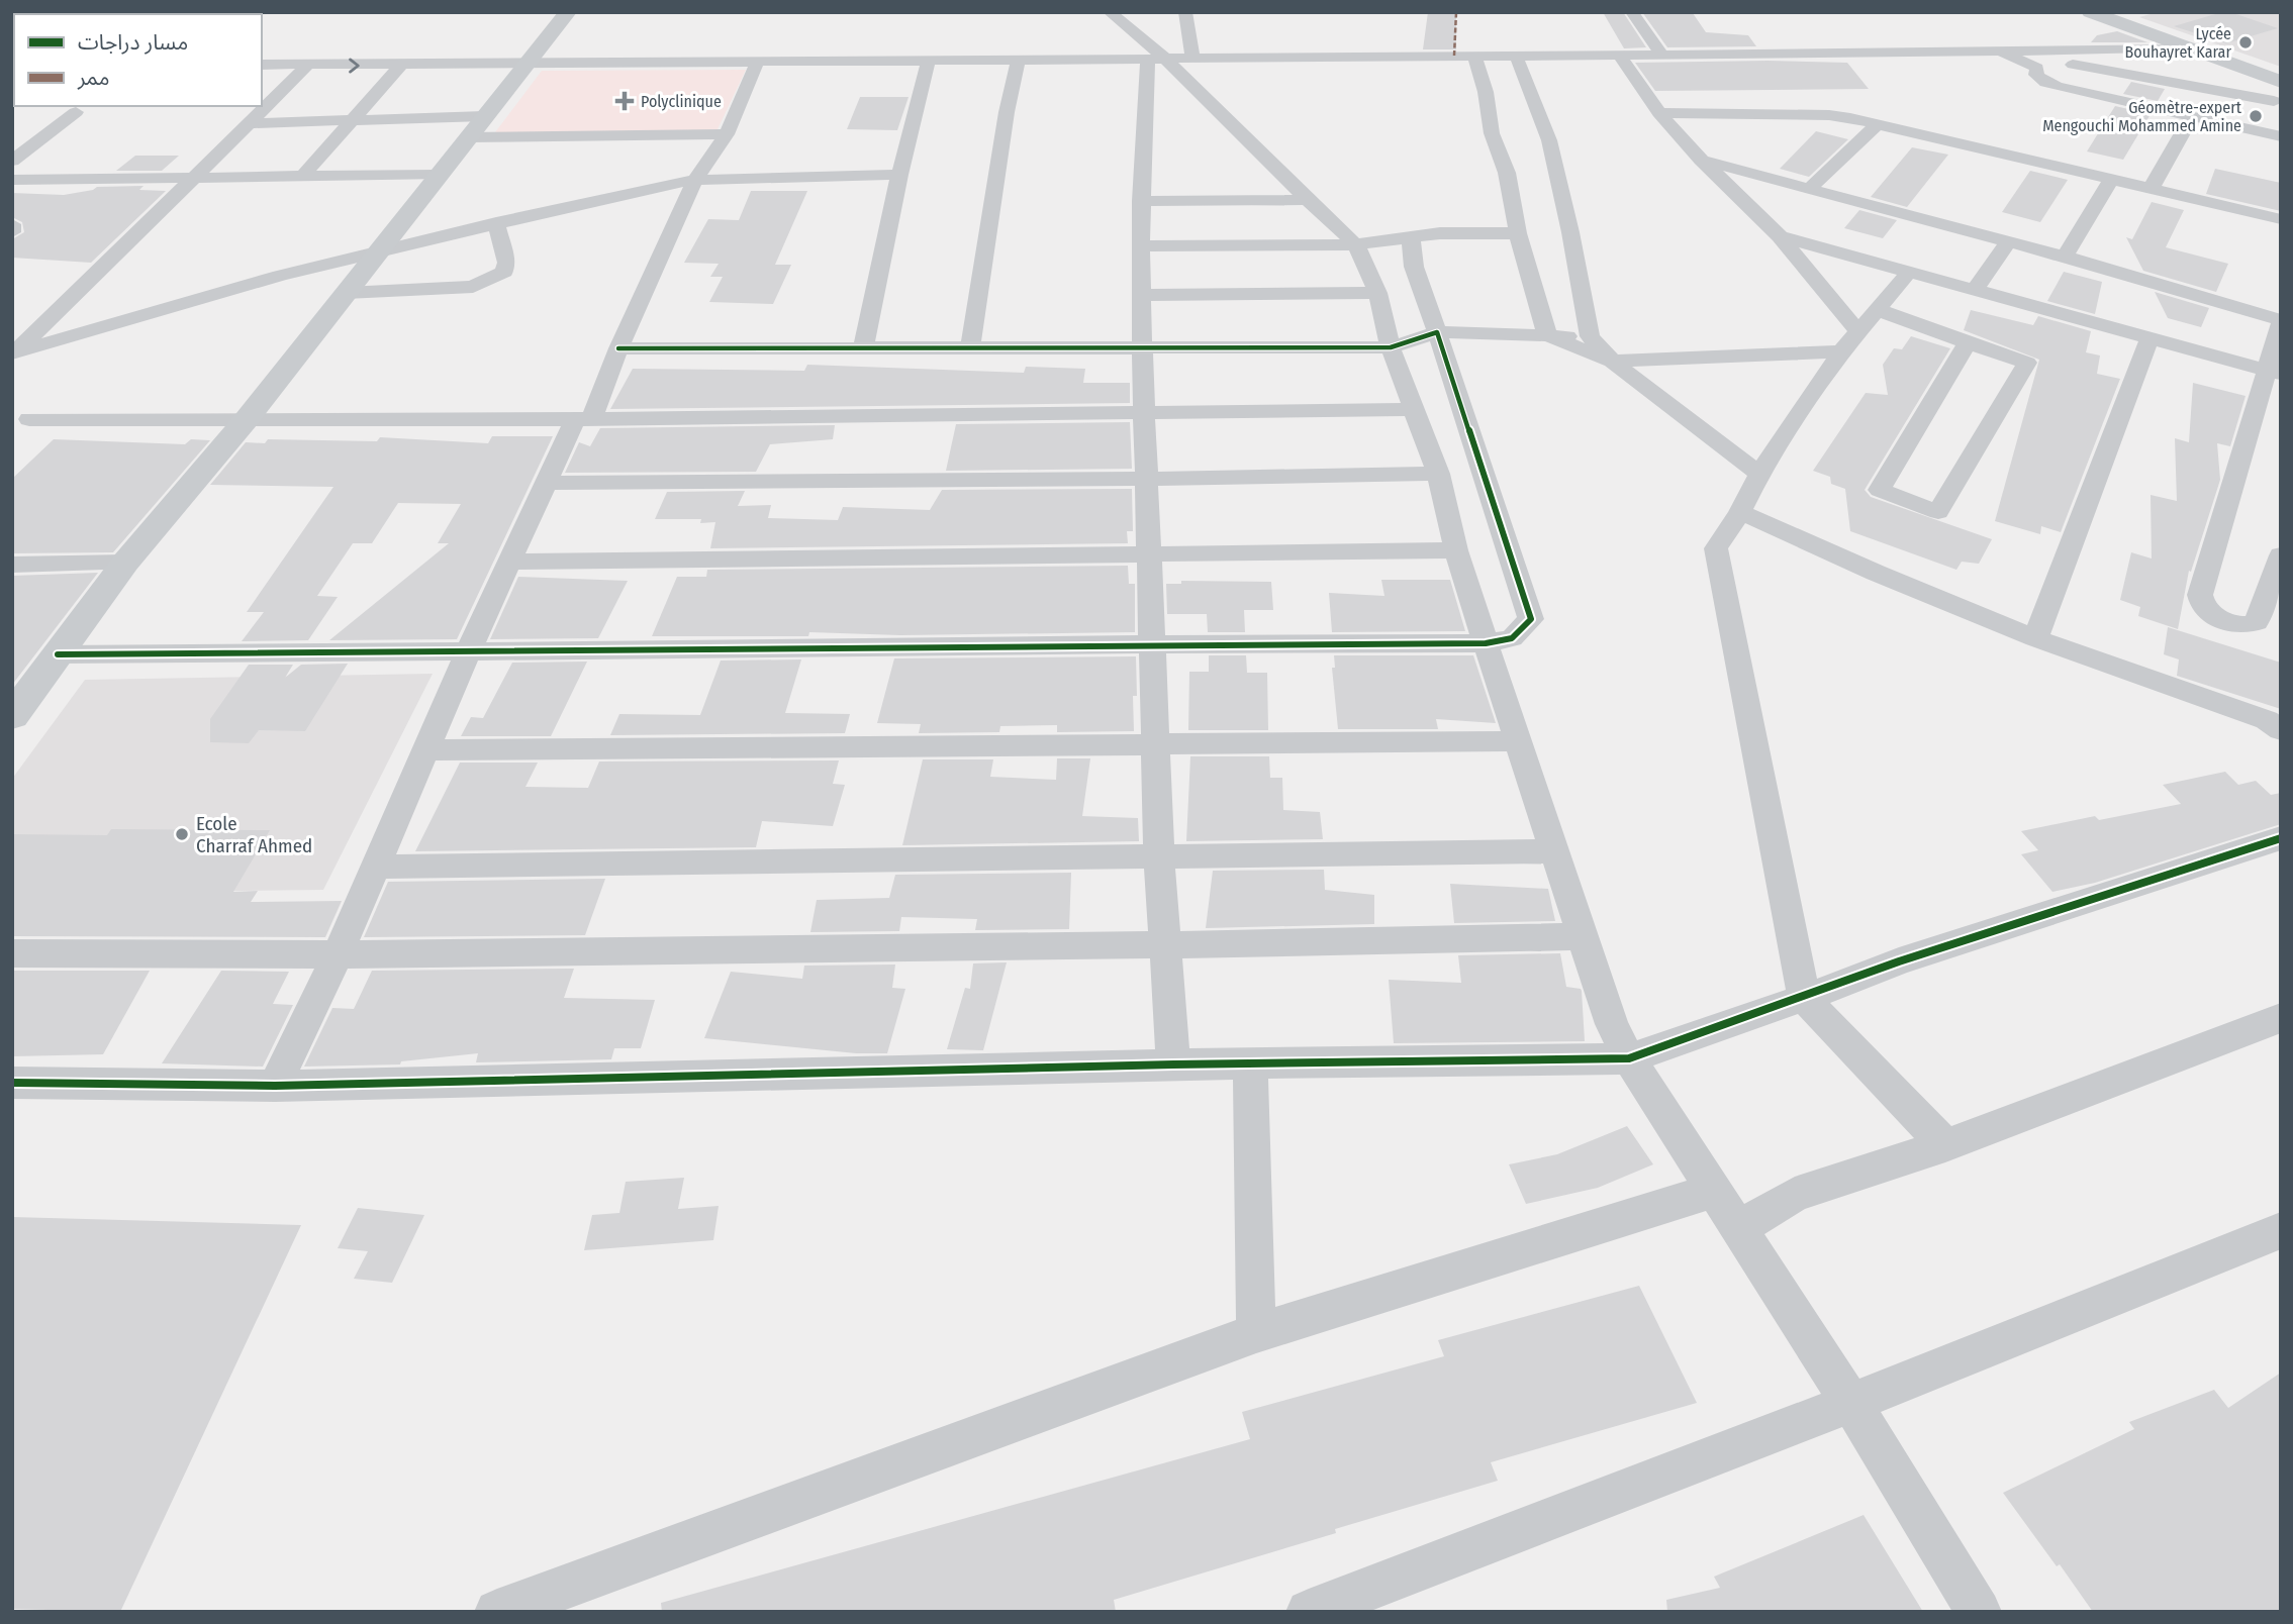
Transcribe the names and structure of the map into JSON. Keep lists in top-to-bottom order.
{
  "places": {
    "other": ["Lycée Bouhayret Karar", "Géomètre-expert Mengouchi Mohammed Amine", "Ecole Charraf Ahmed"],
    "health": ["Polyclinique"]
  },
  "legend": ["مسار دراجات", "ممر"]
}
